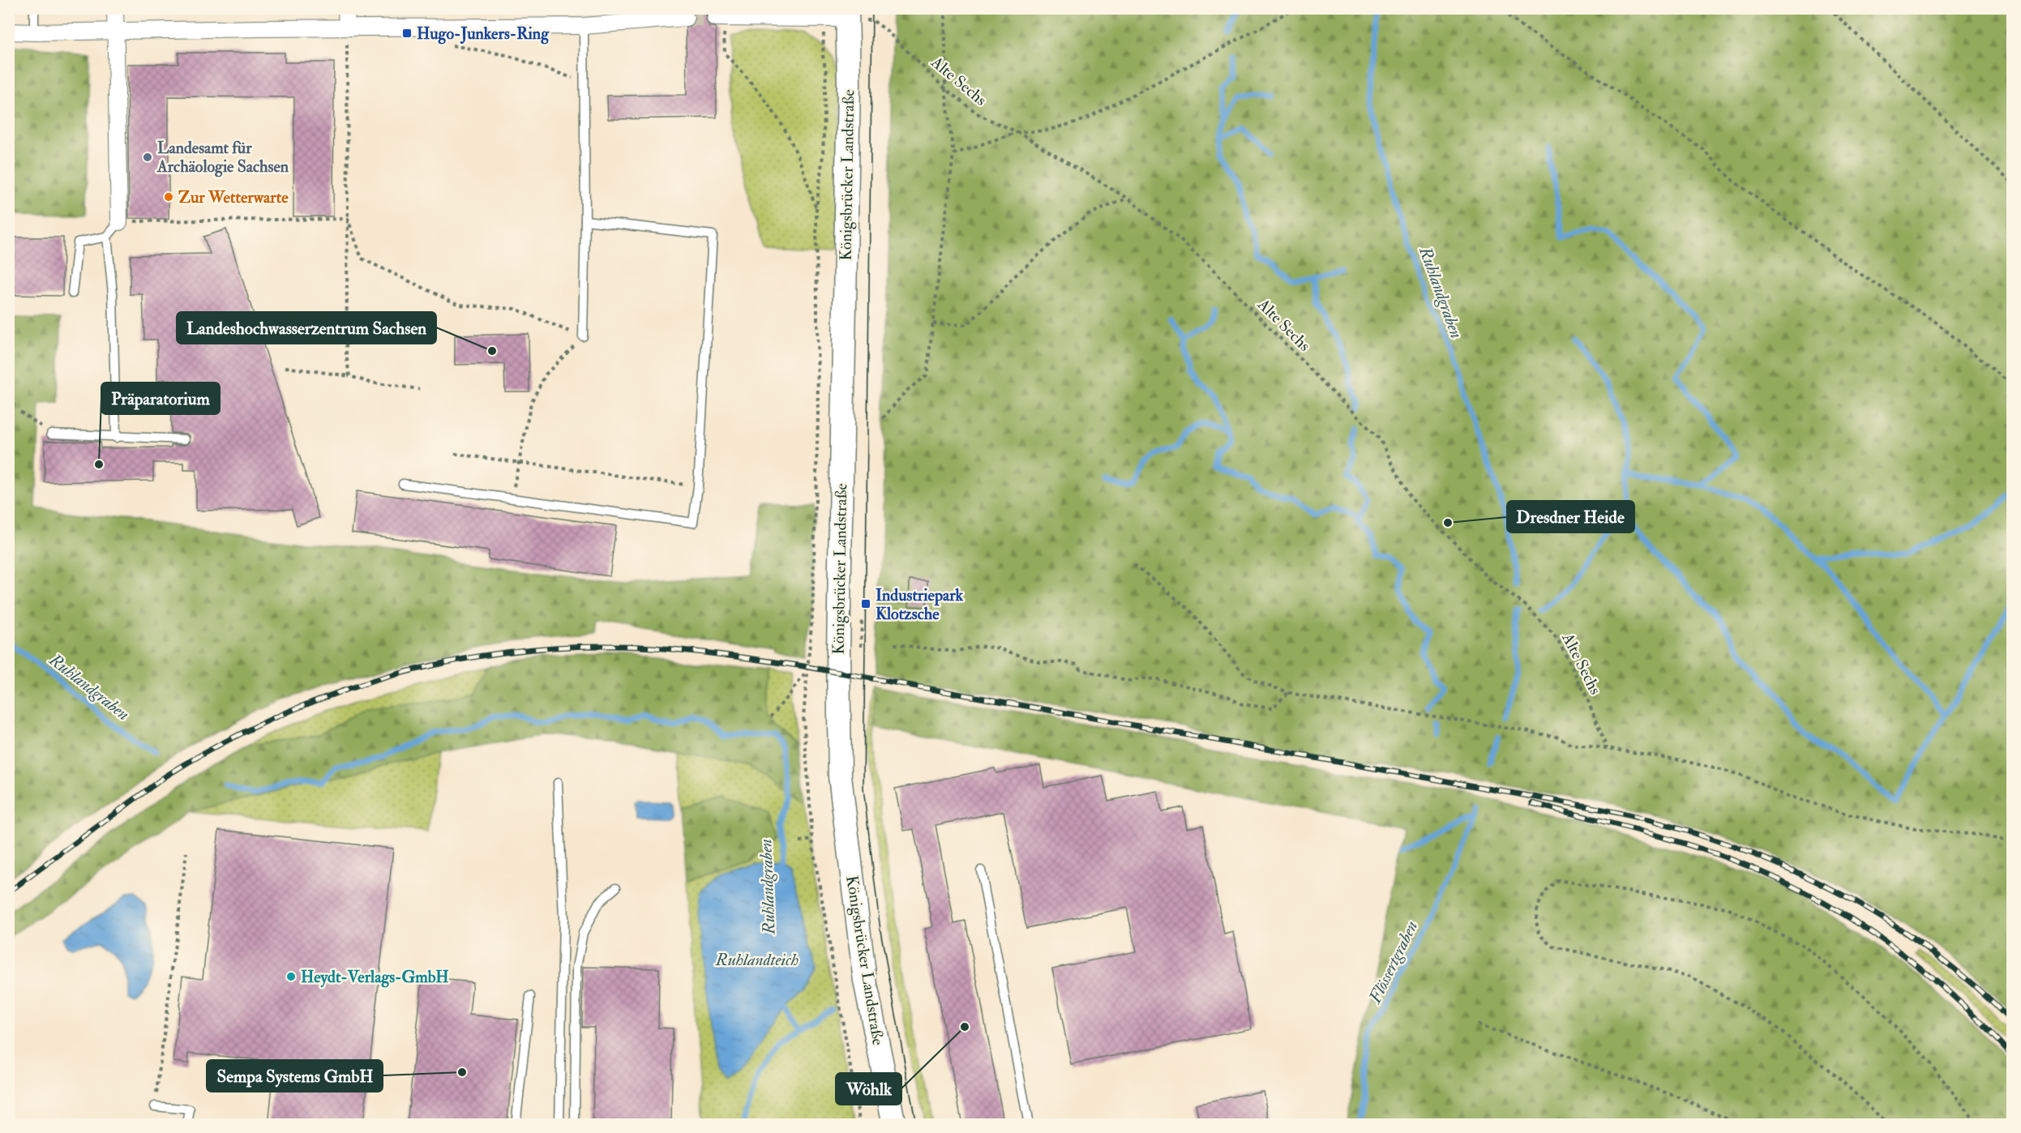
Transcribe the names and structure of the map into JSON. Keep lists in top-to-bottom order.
{
  "streets": {
    "main road": ["Königsbrücker Landstraße"],
    "path": ["Alte Sechs"]
  },
  "crossings": [
    ["Alte Sechs", "Königsbrücker Landstraße"]
  ],
  "water": ["Ruhlandgraben", "Ruhlandteich", "Flössertgraben"],
  "places": {
    "transit": ["Hugo-Junkers-Ring", "Industriepark Klotzsche"],
    "other": [
      "Landesamt für Archäologie Sachsen",
      "Zur Wetterwarte",
      "Landeshochwasserzentrum Sachsen",
      "Präparatorium",
      "Dresdner Heide",
      "Heydt-Verlags-GmbH",
      "Wöhlk",
      "Sempa Systems GmbH"
    ]
  }
}
